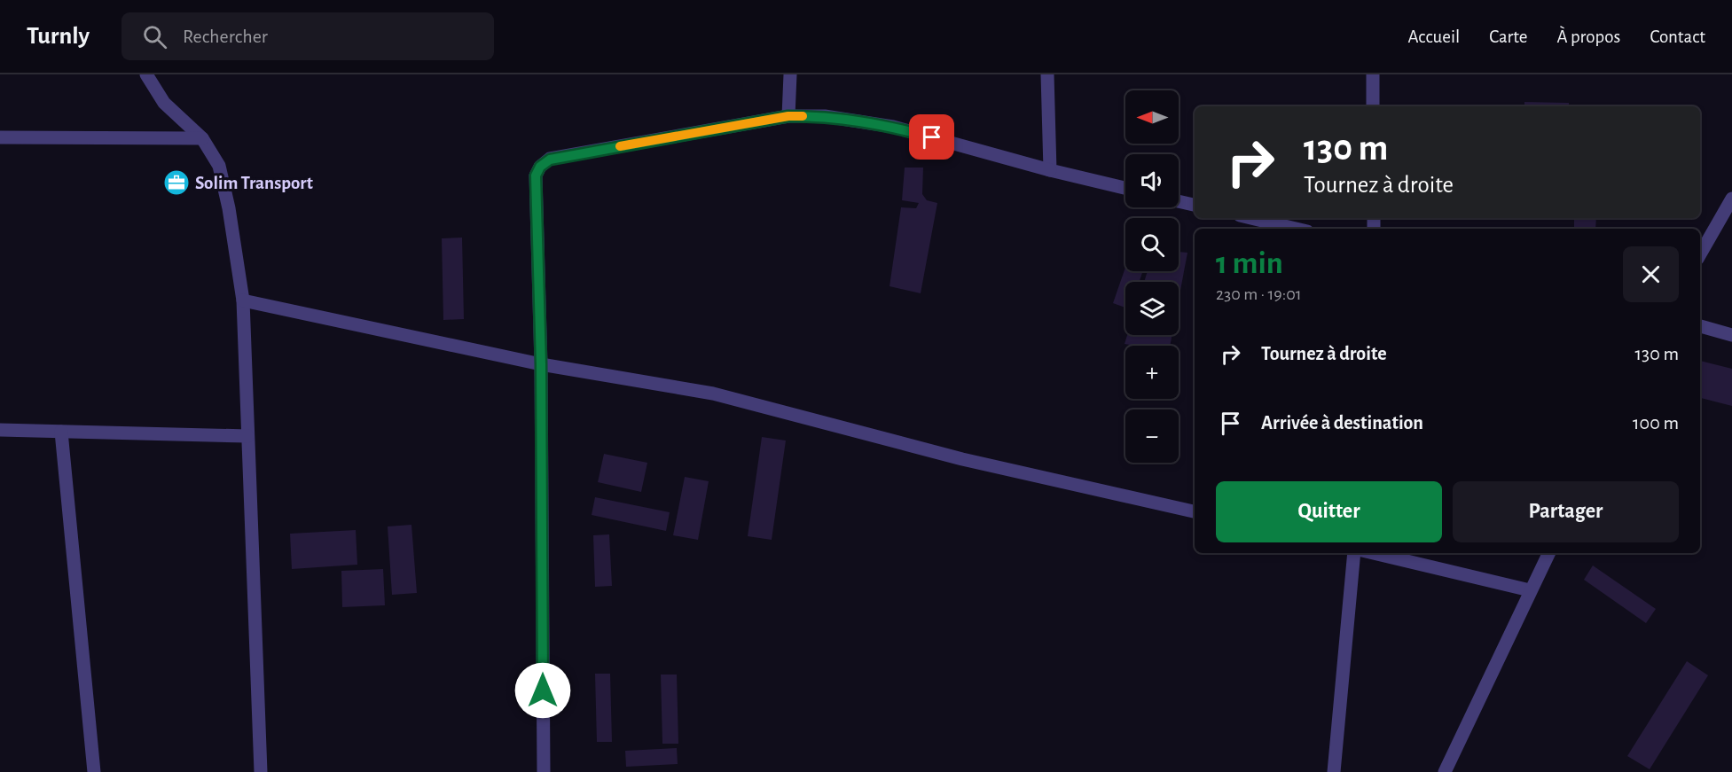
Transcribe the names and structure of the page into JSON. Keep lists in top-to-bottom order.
{
  "places": {
    "office": ["Solim Transport"]
  },
  "north": "left",
  "page": {
    "header": "Turnly",
    "search": "Rechercher",
    "nav": [
      "Accueil",
      "Carte",
      "À propos",
      "Contact"
    ],
    "map_buttons": ["+", "−"],
    "turn": ["130 m", "Tournez à droite"],
    "heading": ["1 min", "230 m · 19:01"],
    "list": [
      {
        "name": "Tournez à droite",
        "value": "130 m"
      },
      {
        "name": "Arrivée à destination",
        "value": "100 m"
      }
    ],
    "buttons": ["Quitter", "Partager"]
  }
}
